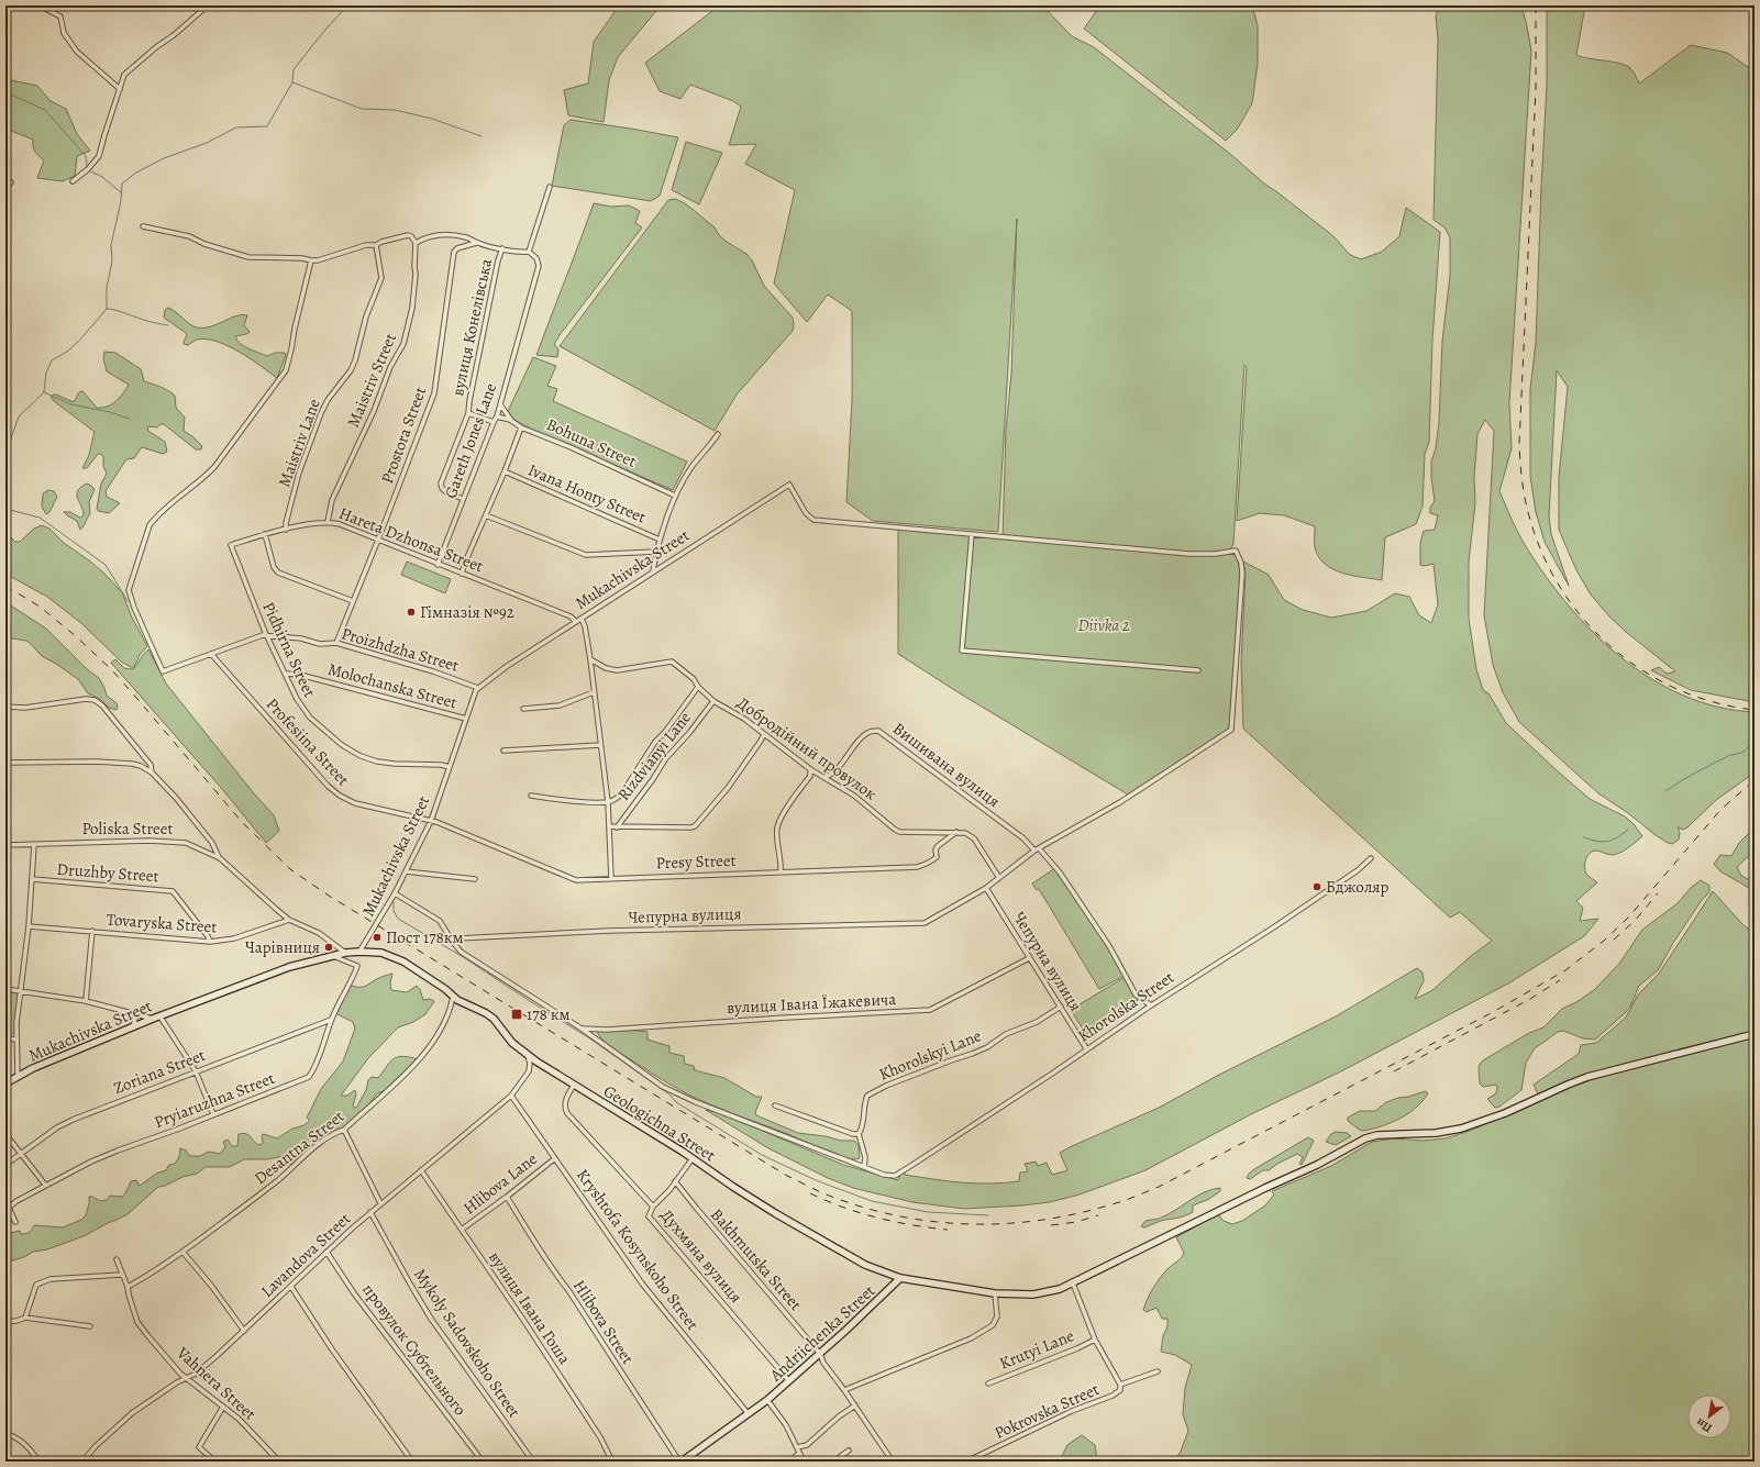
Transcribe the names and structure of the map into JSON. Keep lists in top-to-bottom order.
{
  "streets": {
    "street": [
      "вулиця Конелівська",
      "Maistriv Street",
      "Prostora Street",
      "Gareth Jones Lane",
      "Maistriv Lane",
      "Bohuna Street",
      "Ivana Honty Street",
      "Hareta Dzhonsa Street",
      "Mukachivska Street",
      "Pidhirna Street",
      "Proizhdzha Street",
      "Molochanska Street",
      "Profesiina Street",
      "Добродійний провулок",
      "Rizdvianyi Lane",
      "Вишивана вулиця",
      "Poliska Street",
      "Presy Street",
      "Druzhby Street",
      "Чепурна вулиця",
      "Tovaryska Street",
      "вулиця Івана Їжакевича",
      "Khorolska Street",
      "Khorolskyi Lane",
      "Zoriana Street",
      "Pryiaruzhna Street",
      "Geologichna Street",
      "Desantna Street",
      "Hlibova Lane",
      "Kryshtofa Kosynskoho Street",
      "Lavandova Street",
      "Духмяна вулиця",
      "Bakhmutska Street",
      "вулиця Івана Гоша",
      "Hlibova Street",
      "Andriichenka Street",
      "Mykoly Sadovskoho Street",
      "провулок Субтельного",
      "Krutyi Lane",
      "Vahnera Street",
      "Pokrovska Street"
    ]
  },
  "crossings": [
    ["вулиця Конелівська", "Gareth Jones Lane"],
    ["Maistriv Street", "Hareta Dzhonsa Street"],
    ["Prostora Street", "Hareta Dzhonsa Street"],
    ["Prostora Street", "Proizhdzha Street"],
    ["Gareth Jones Lane", "Bohuna Street"],
    ["Gareth Jones Lane", "Hareta Dzhonsa Street"],
    ["Maistriv Lane", "Hareta Dzhonsa Street"],
    ["Hareta Dzhonsa Street", "Mukachivska Street"],
    ["Hareta Dzhonsa Street", "Pidhirna Street"],
    ["Mukachivska Street", "Pidhirna Street"],
    ["Mukachivska Street", "Proizhdzha Street"],
    ["Mukachivska Street", "Molochanska Street"],
    ["Mukachivska Street", "Profesiina Street"],
    ["Mukachivska Street", "Poliska Street"],
    ["Mukachivska Street", "Presy Street"],
    ["Mukachivska Street", "Чепурна вулиця"],
    ["Mukachivska Street", "Pryiaruzhna Street"],
    ["Mukachivska Street", "Geologichna Street"],
    ["Pidhirna Street", "Proizhdzha Street"],
    ["Pidhirna Street", "Molochanska Street"],
    ["Proizhdzha Street", "Profesiina Street"],
    ["Profesiina Street", "Presy Street"],
    ["Добродійний провулок", "Rizdvianyi Lane"],
    ["Добродійний провулок", "Вишивана вулиця"],
    ["Добродійний провулок", "Presy Street"],
    ["Добродійний провулок", "Чепурна вулиця"],
    ["Вишивана вулиця", "Чепурна вулиця"],
    ["Вишивана вулиця", "Khorolska Street"],
    ["Poliska Street", "Tovaryska Street"],
    ["Druzhby Street", "Tovaryska Street"],
    ["Чепурна вулиця", "вулиця Івана Їжакевича"],
    ["Чепурна вулиця", "Khorolska Street"],
    ["Чепурна вулиця", "Khorolskyi Lane"],
    ["Khorolska Street", "Khorolskyi Lane"],
    ["Zoriana Street", "Pryiaruzhna Street"],
    ["Geologichna Street", "Desantna Street"],
    ["Geologichna Street", "Lavandova Street"],
    ["Geologichna Street", "Духмяна вулиця"],
    ["Geologichna Street", "Andriichenka Street"],
    ["Desantna Street", "Vahnera Street"],
    ["Hlibova Lane", "Kryshtofa Kosynskoho Street"],
    ["Hlibova Lane", "вулиця Івана Гоша"],
    ["Hlibova Lane", "Hlibova Street"],
    ["Kryshtofa Kosynskoho Street", "Lavandova Street"],
    ["Kryshtofa Kosynskoho Street", "Andriichenka Street"],
    ["Lavandova Street", "вулиця Івана Гоша"],
    ["Lavandova Street", "Mykoly Sadovskoho Street"],
    ["Lavandova Street", "провулок Субтельного"],
    ["Lavandova Street", "Vahnera Street"],
    ["Духмяна вулиця", "Andriichenka Street"],
    ["Bakhmutska Street", "Andriichenka Street"],
    ["Hlibova Street", "Andriichenka Street"],
    ["Krutyi Lane", "Pokrovska Street"]
  ],
  "parks": ["Diivka 2"],
  "places": {
    "other": [
      "Гімназія №92",
      "Бджоляр",
      "Пост 178км",
      "Чарівниця"
    ],
    "transit": ["178 км"]
  },
  "north": "bottom left"
}
